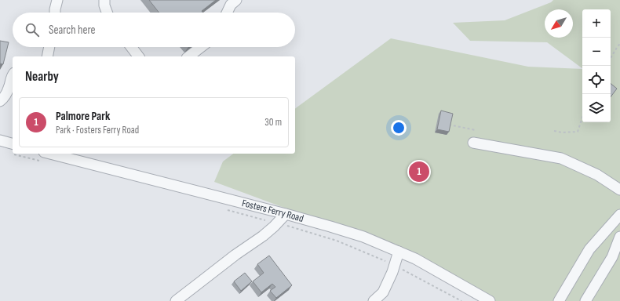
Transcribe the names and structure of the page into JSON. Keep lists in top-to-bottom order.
{
  "streets": {
    "street": ["Fosters Ferry Road"]
  },
  "north": "bottom left",
  "page": {
    "map_buttons": ["+", "−"],
    "search": "Search here",
    "heading": "Nearby",
    "list": [
      {
        "mark": "1",
        "name": "Palmore Park",
        "note": "Park · Fosters Ferry Road",
        "value": "30 m"
      }
    ],
    "pins": "1"
  }
}
